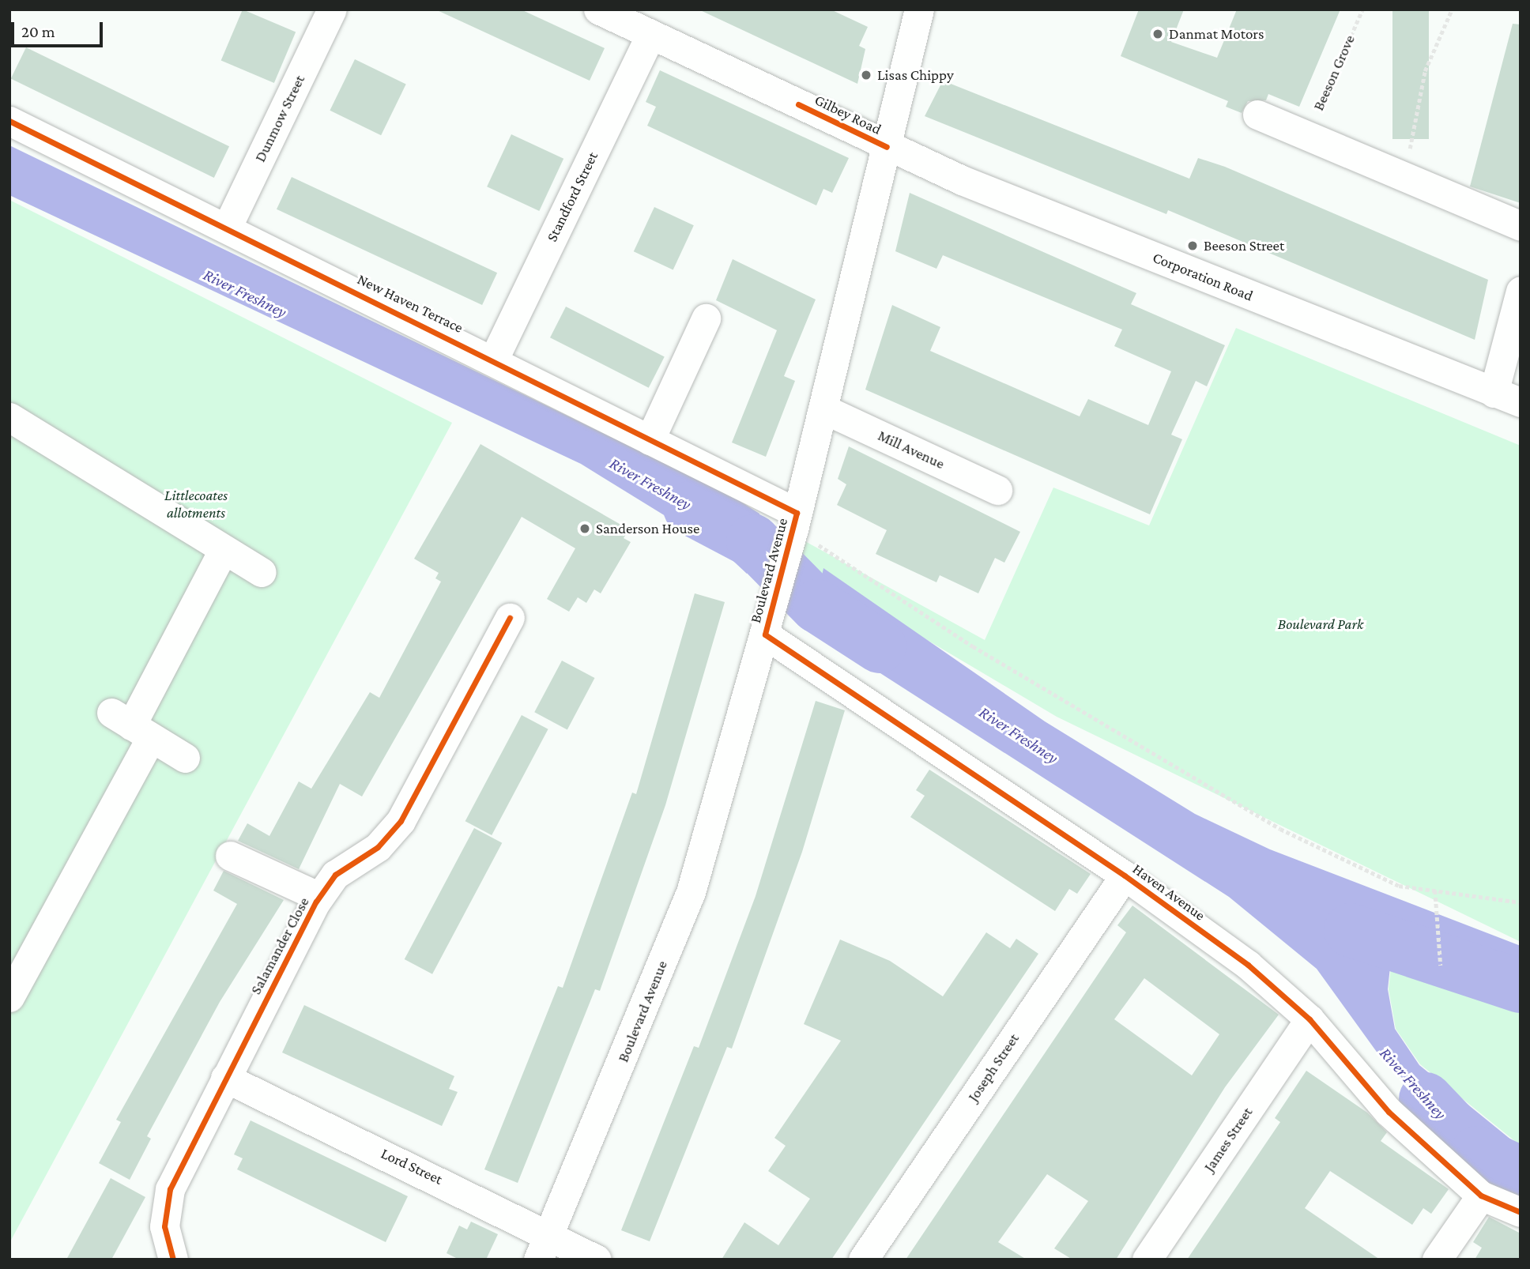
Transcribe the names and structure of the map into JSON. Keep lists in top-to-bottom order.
{
  "streets": {
    "street": [
      "Gilbey Road",
      "Dunmow Street",
      "Standford Street",
      "Corporation Road",
      "New Haven Terrace",
      "Mill Avenue",
      "Boulevard Avenue",
      "Haven Avenue",
      "Salamander Close",
      "Joseph Street",
      "James Street",
      "Lord Street"
    ],
    "path": ["Beeson Grove"]
  },
  "crossings": [
    ["Gilbey Road", "Standford Street"],
    ["Gilbey Road", "Corporation Road"],
    ["Gilbey Road", "Boulevard Avenue"],
    ["Dunmow Street", "New Haven Terrace"],
    ["Standford Street", "New Haven Terrace"],
    ["Corporation Road", "Boulevard Avenue"],
    ["New Haven Terrace", "Boulevard Avenue"],
    ["Mill Avenue", "Boulevard Avenue"],
    ["Boulevard Avenue", "Haven Avenue"],
    ["Boulevard Avenue", "Lord Street"],
    ["Haven Avenue", "Joseph Street"],
    ["Haven Avenue", "James Street"],
    ["Salamander Close", "Lord Street"]
  ],
  "water": ["River Freshney"],
  "parks": ["Littlecoates allotments", "Boulevard Park"],
  "places": [
    "Danmat Motors",
    "Lisas Chippy",
    "Beeson Street",
    "Sanderson House"
  ],
  "scale_bar": "20 m"
}
